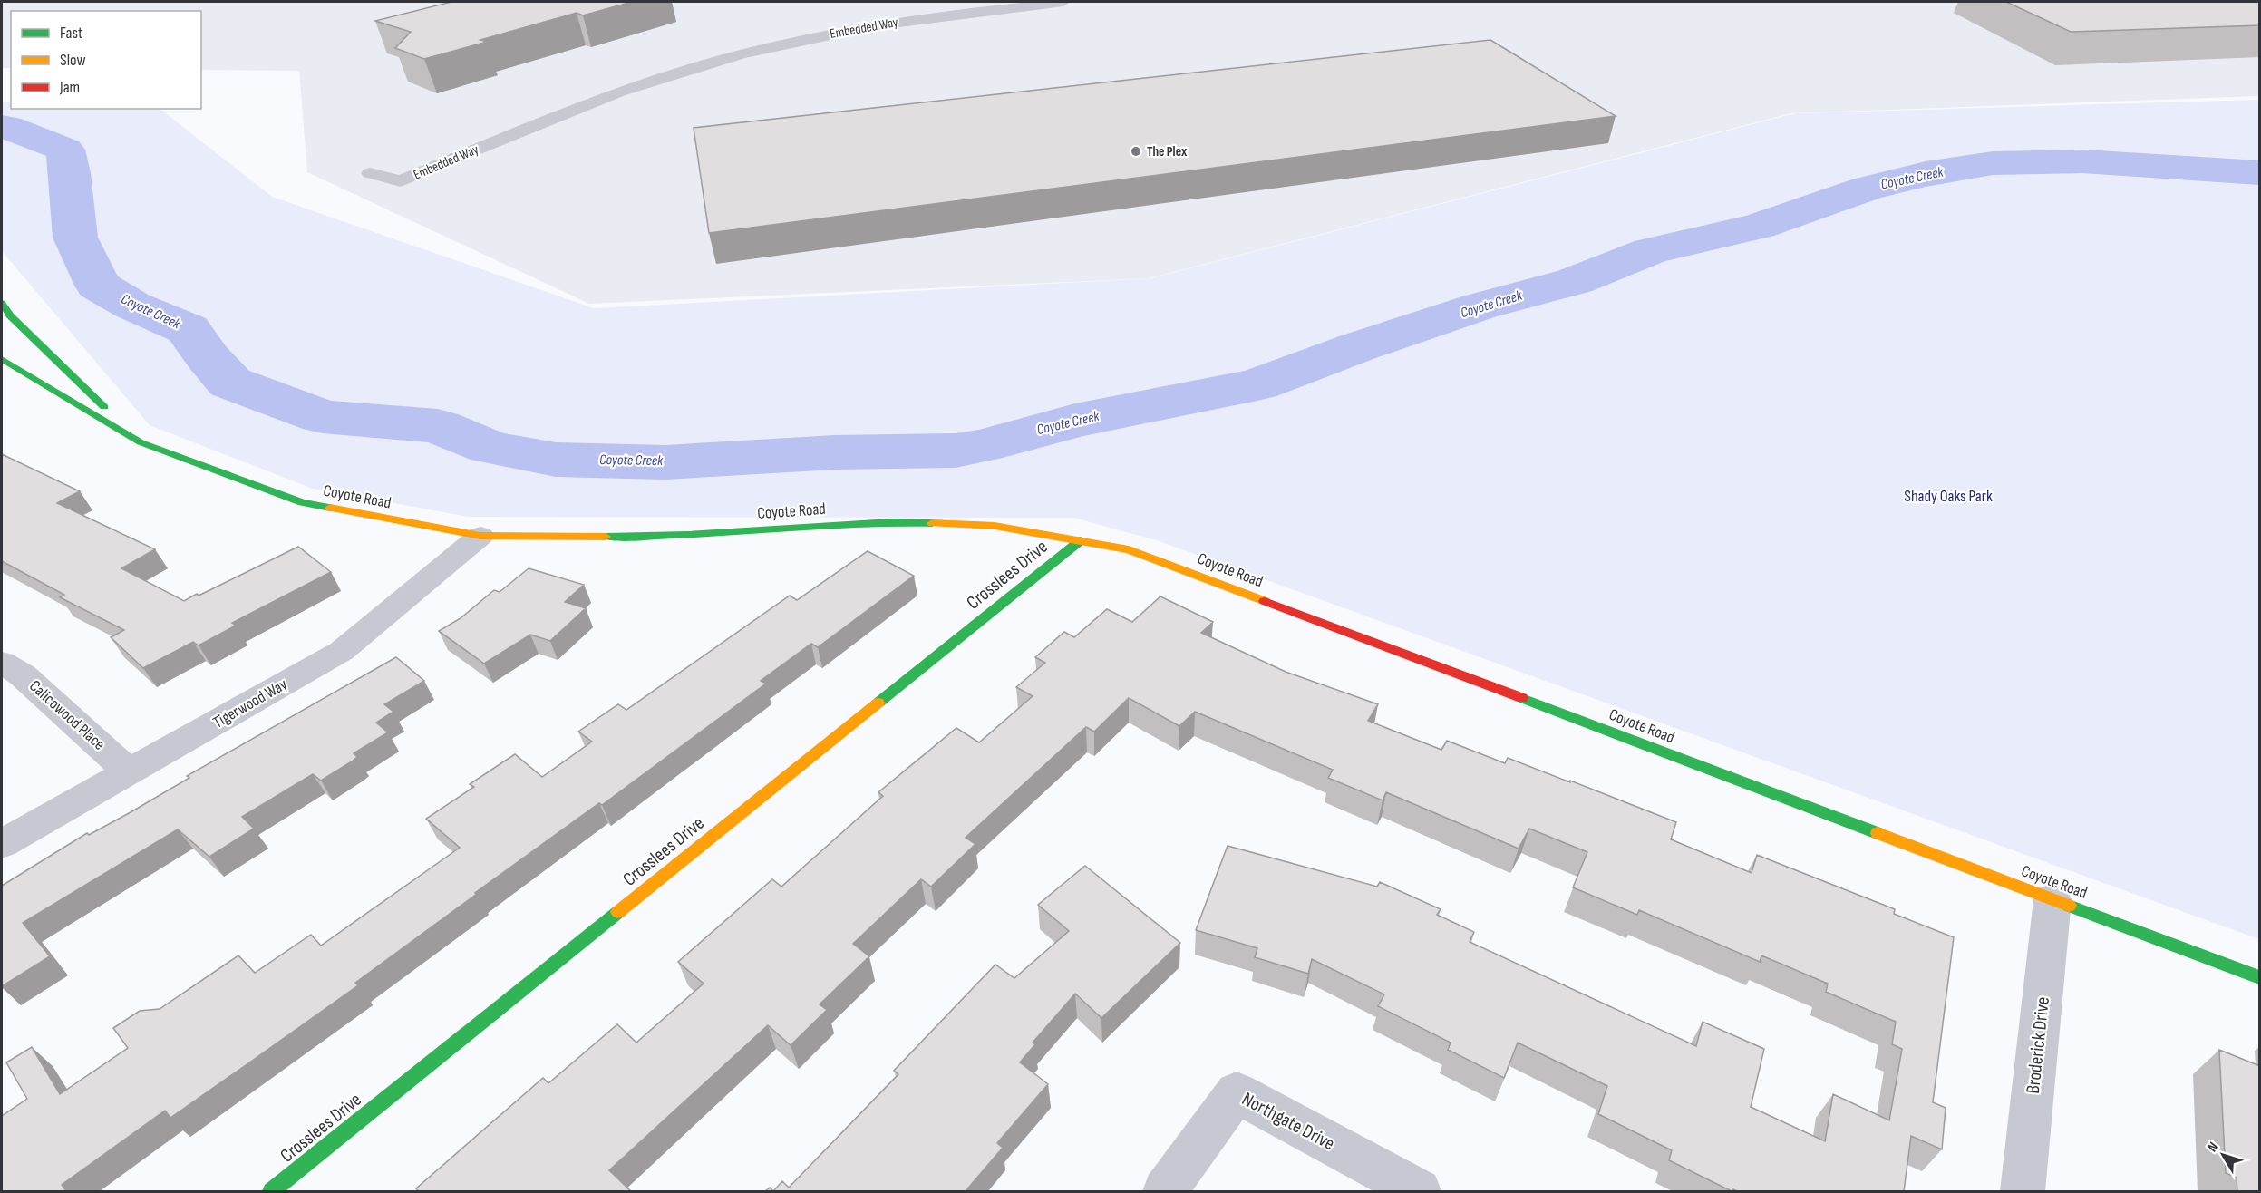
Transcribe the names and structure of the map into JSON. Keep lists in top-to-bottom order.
{
  "streets": {
    "street": [
      "Embedded Way",
      "Coyote Road",
      "Crosslees Drive",
      "Tigerwood Way",
      "Calicowood Place",
      "Broderick Drive",
      "Northgate Drive"
    ]
  },
  "crossings": [
    ["Coyote Road", "Crosslees Drive"],
    ["Coyote Road", "Tigerwood Way"],
    ["Coyote Road", "Broderick Drive"],
    ["Tigerwood Way", "Calicowood Place"]
  ],
  "water": ["Coyote Creek"],
  "parks": ["Shady Oaks Park"],
  "places": ["The Plex"],
  "legend": ["Fast", "Slow", "Jam"],
  "north": "top left"
}
